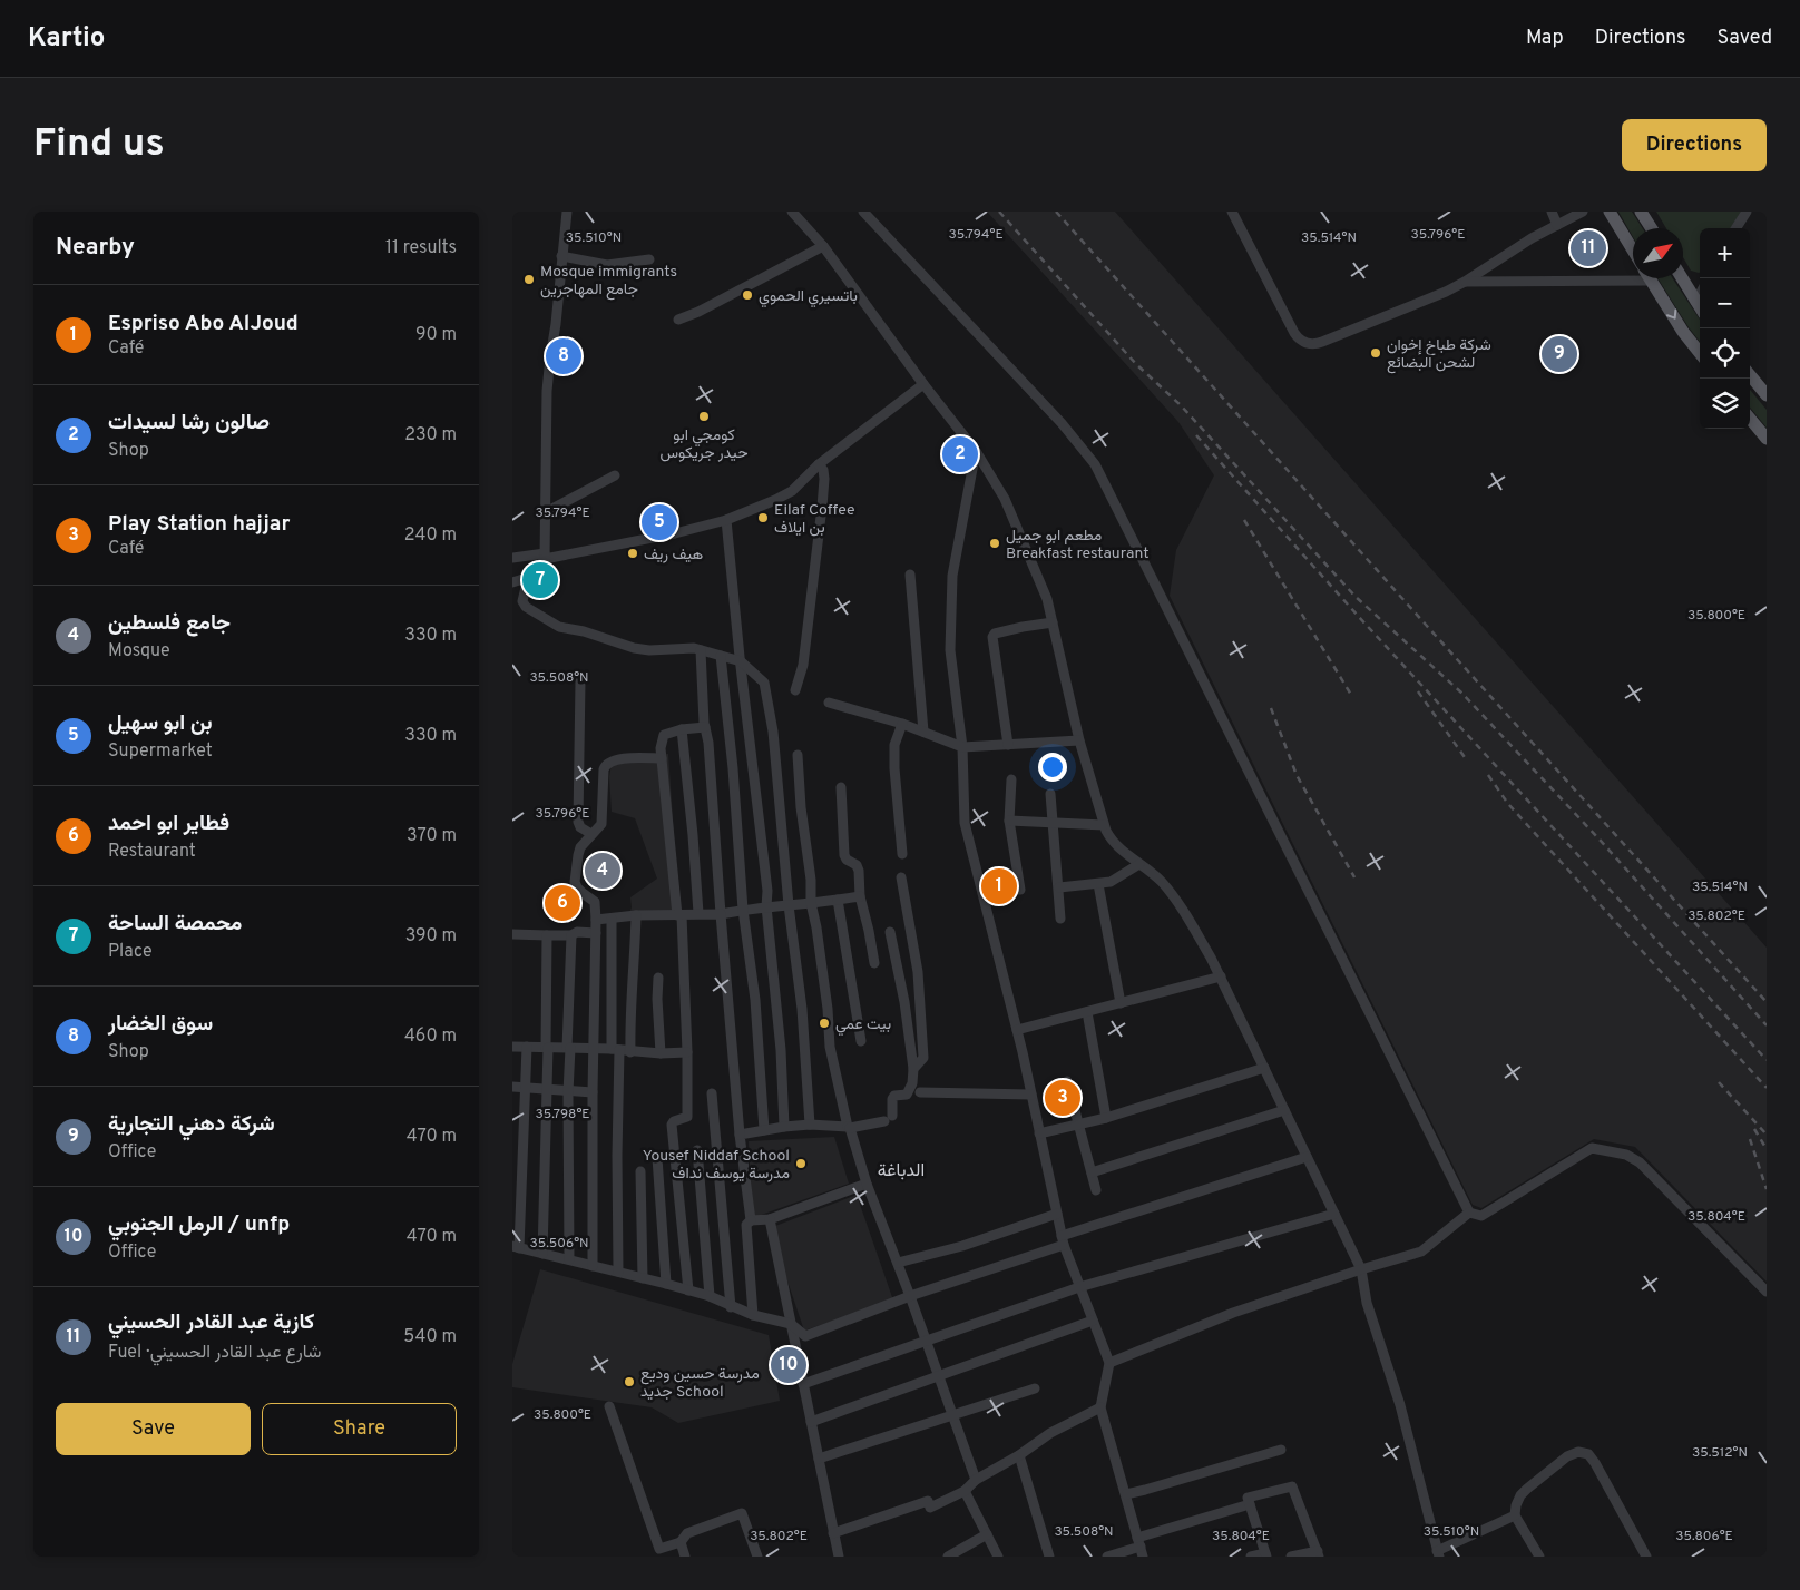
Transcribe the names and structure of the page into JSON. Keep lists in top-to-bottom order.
{
  "districts": ["الدباغة"],
  "places": [
    "Mosque immigrants جامع المهاجرين",
    "باتسيري الحموي",
    "شركة طباخ إخوان لشحن البضائع",
    "كومجي ابو حيدر جريكوس",
    "Eilaf Coffee بن ايلاف",
    "مطعم ابو جميل Breakfast restaurant",
    "هيف ريف",
    "بيت عمي",
    "Yousef Niddaf School مدرسة يوسف نداف",
    "مدرسة حسين وديع جديد School"
  ],
  "north": "top right",
  "page": {
    "header": "Kartio",
    "nav": ["Map", "Directions", "Saved"],
    "buttons": [
      "Directions",
      ["Save", "Share"]
    ],
    "title": "Find us",
    "heading": ["Nearby", "11 results"],
    "map_buttons": ["+", "−"],
    "pins": [
      "11",
      "9",
      "8",
      "2",
      "5",
      "7",
      "4",
      "1",
      "6",
      "3",
      "10"
    ],
    "list": [
      {
        "mark": "1",
        "name": "Espriso Abo AlJoud",
        "note": "Café",
        "value": "90 m"
      },
      {
        "mark": "2",
        "name": "صالون رشا لسيدات",
        "note": "Shop",
        "value": "230 m"
      },
      {
        "mark": "3",
        "name": "Play Station hajjar",
        "note": "Café",
        "value": "240 m"
      },
      {
        "mark": "4",
        "name": "جامع فلسطين",
        "note": "Mosque",
        "value": "330 m"
      },
      {
        "mark": "5",
        "name": "بن ابو سهيل",
        "note": "Supermarket",
        "value": "330 m"
      },
      {
        "mark": "6",
        "name": "فطاير ابو احمد",
        "note": "Restaurant",
        "value": "370 m"
      },
      {
        "mark": "7",
        "name": "محمصة الساحة",
        "note": "Place",
        "value": "390 m"
      },
      {
        "mark": "8",
        "name": "سوق الخضار",
        "note": "Shop",
        "value": "460 m"
      },
      {
        "mark": "9",
        "name": "شركة دهني التجارية",
        "note": "Office",
        "value": "470 m"
      },
      {
        "mark": "10",
        "name": "الرمل الجنوبي / unfp",
        "note": "Office",
        "value": "470 m"
      },
      {
        "mark": "11",
        "name": "كازية عبد القادر الحسيني",
        "note": "Fuel · شارع عبد القادر الحسيني",
        "value": "540 m"
      }
    ]
  },
  "coordinates": [
    "35.794°E",
    "35.796°E",
    "35.510°N",
    "35.514°N",
    "35.800°E",
    "35.508°N",
    "35.802°E",
    "35.798°E",
    "35.804°E",
    "35.506°N",
    "35.512°N",
    "35.806°E"
  ]
}
